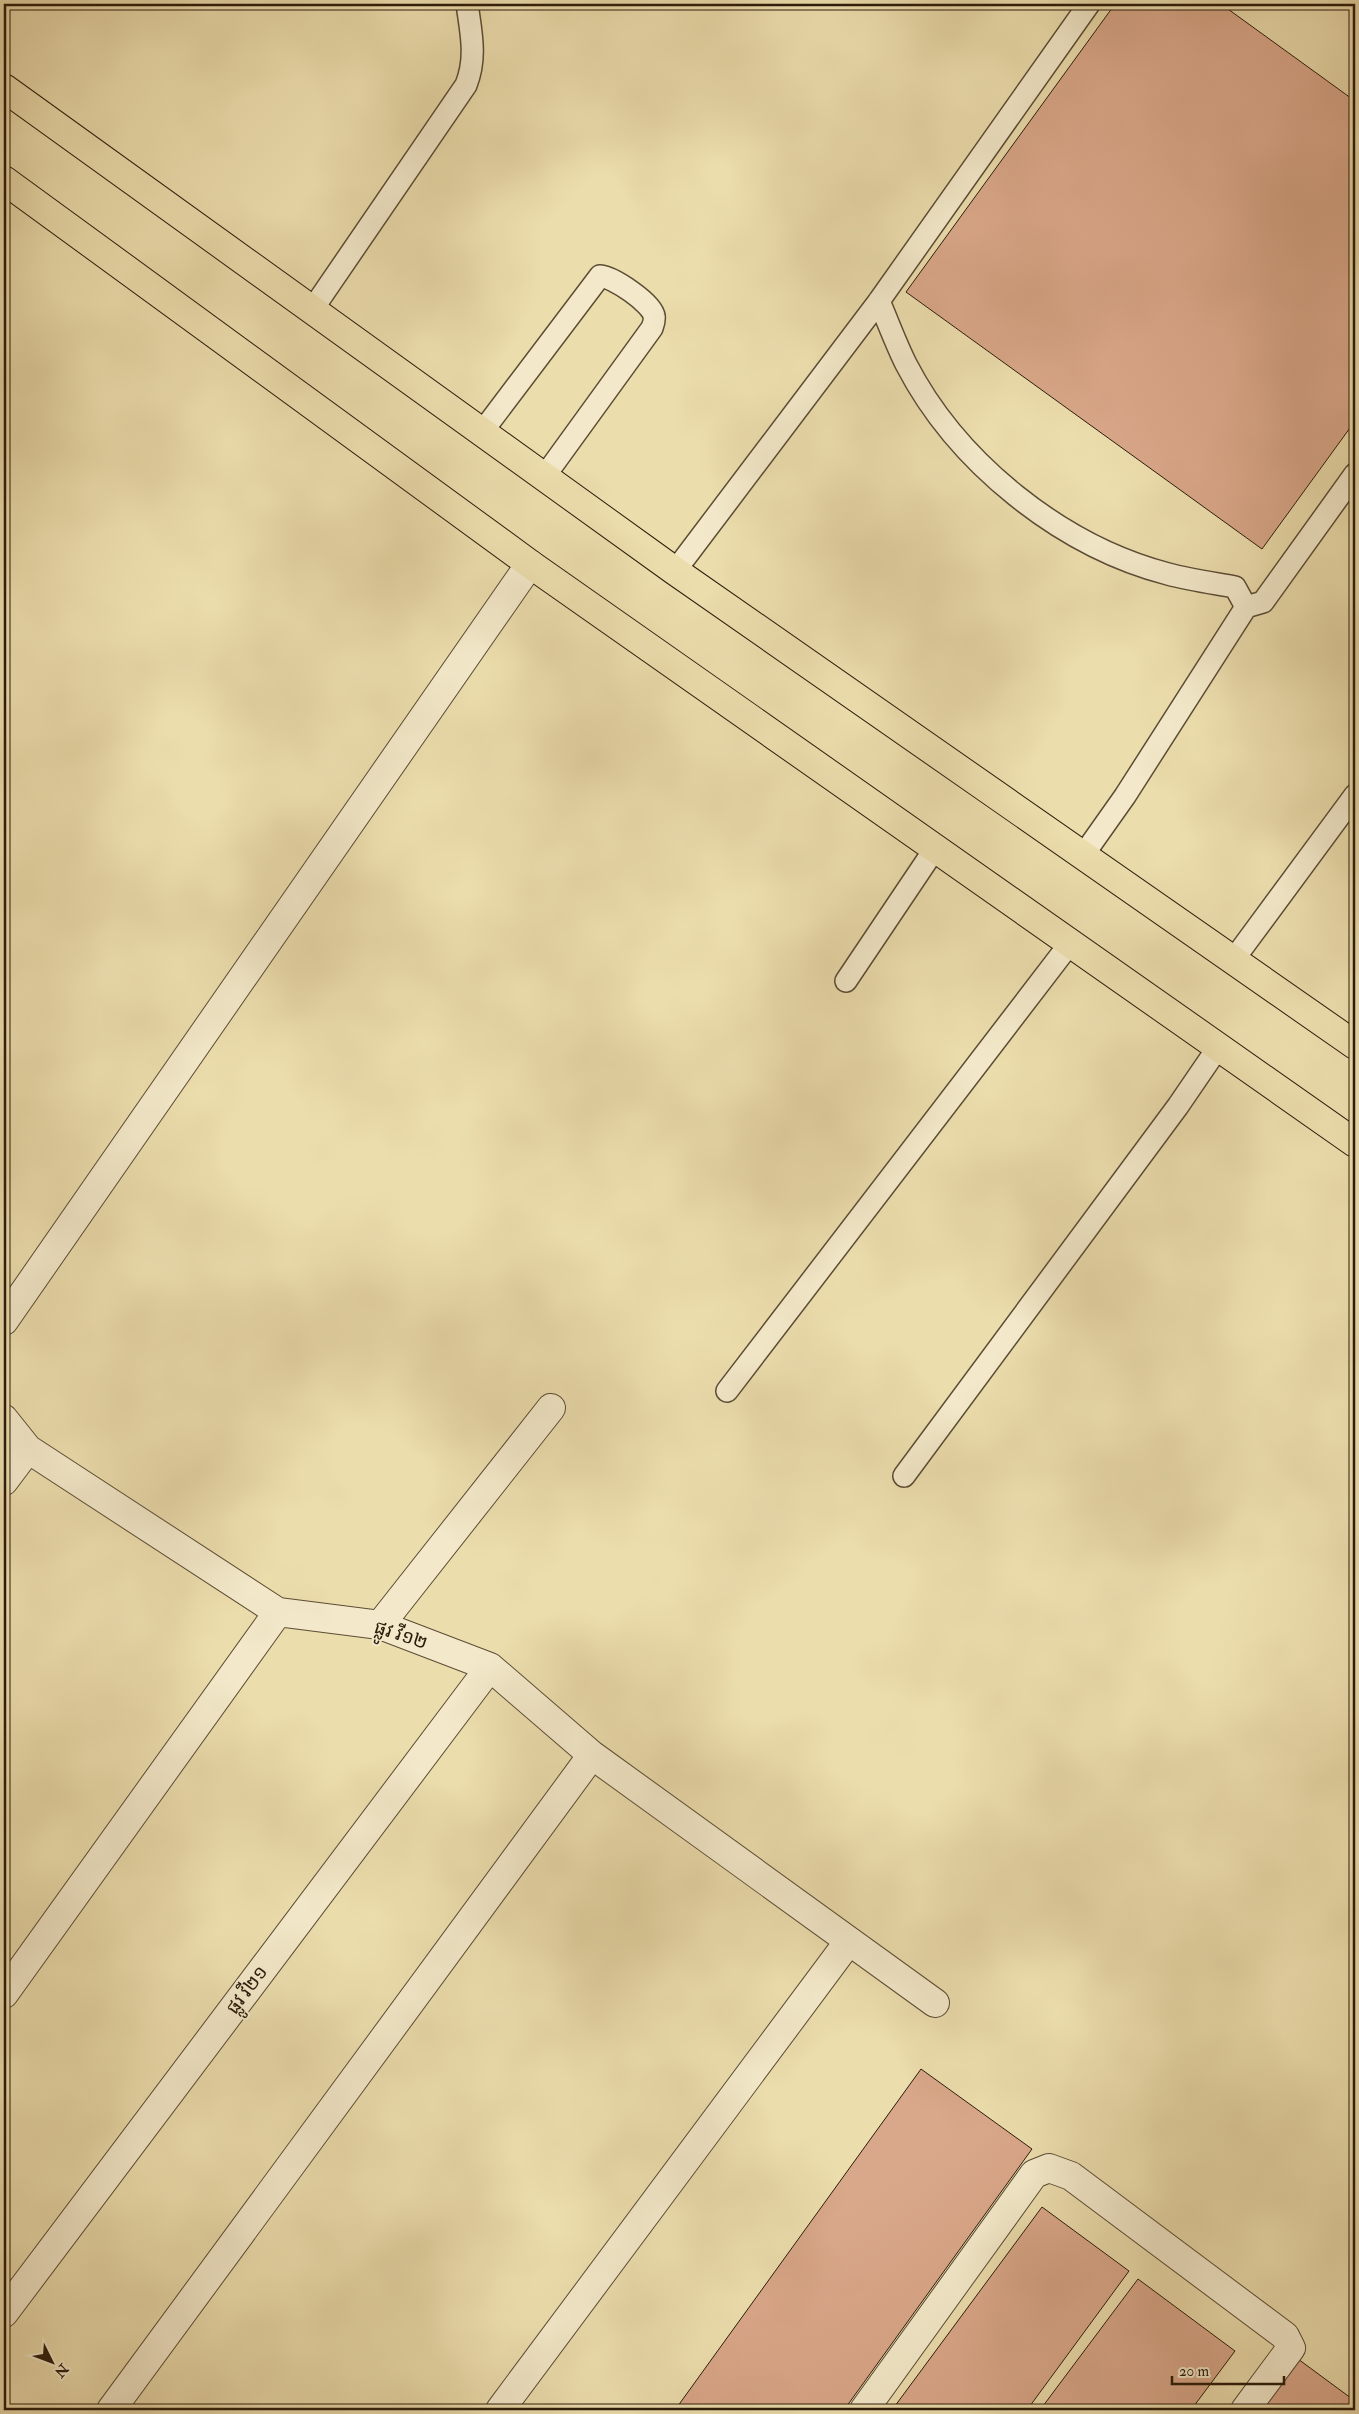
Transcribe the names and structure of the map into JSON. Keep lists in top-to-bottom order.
{
  "streets": {
    "street": ["ផ្លូវ វី១២", "ផ្លូវ វី២១"]
  },
  "crossings": [
    ["ផ្លូវ វី១២", "ផ្លូវ វី២១"]
  ],
  "scale_bar": "20 m",
  "north": "bottom right"
}
